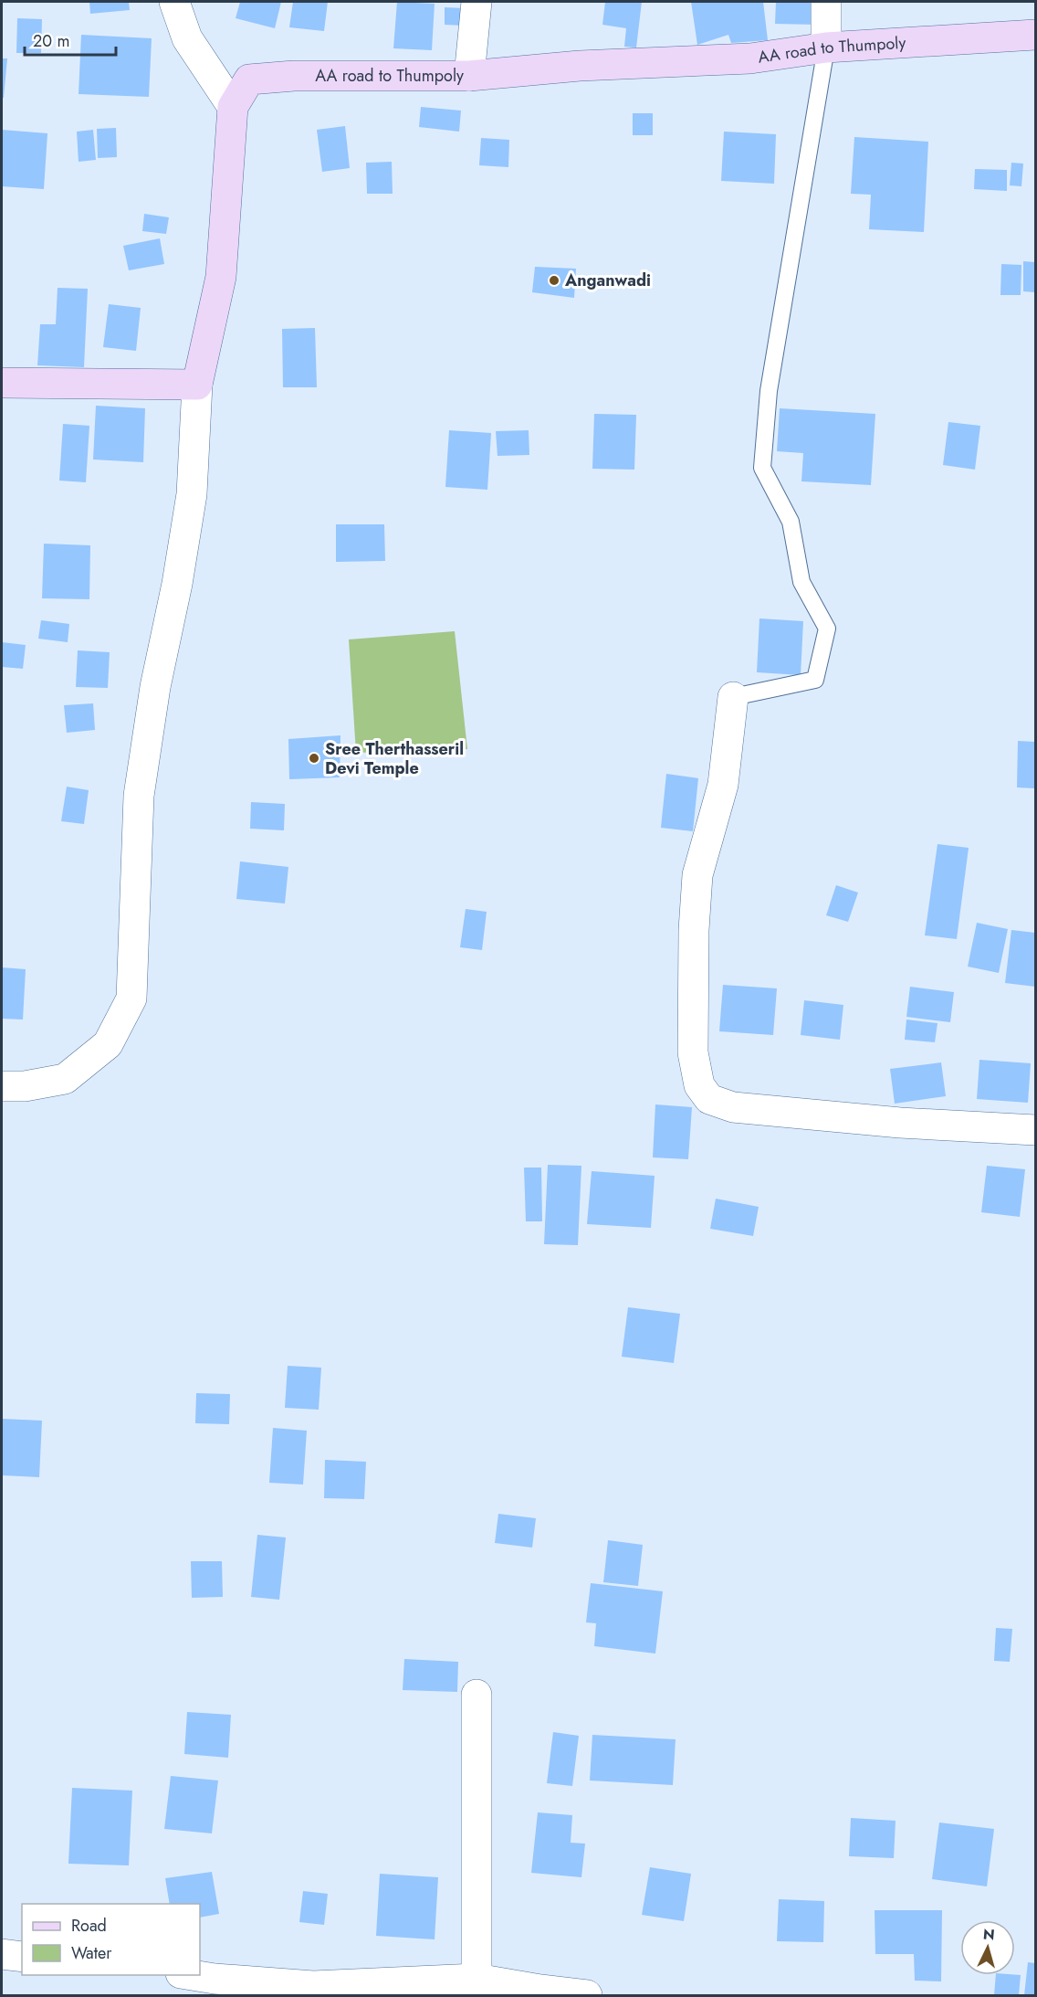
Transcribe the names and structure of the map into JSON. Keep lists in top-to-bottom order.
{
  "streets": {
    "main road": ["AA road to Thumpoly"]
  },
  "places": ["Anganwadi", "Sree Therthasseril Devi Temple"],
  "legend": ["Road", "Water"],
  "scale_bar": "20 m",
  "north": "top"
}
